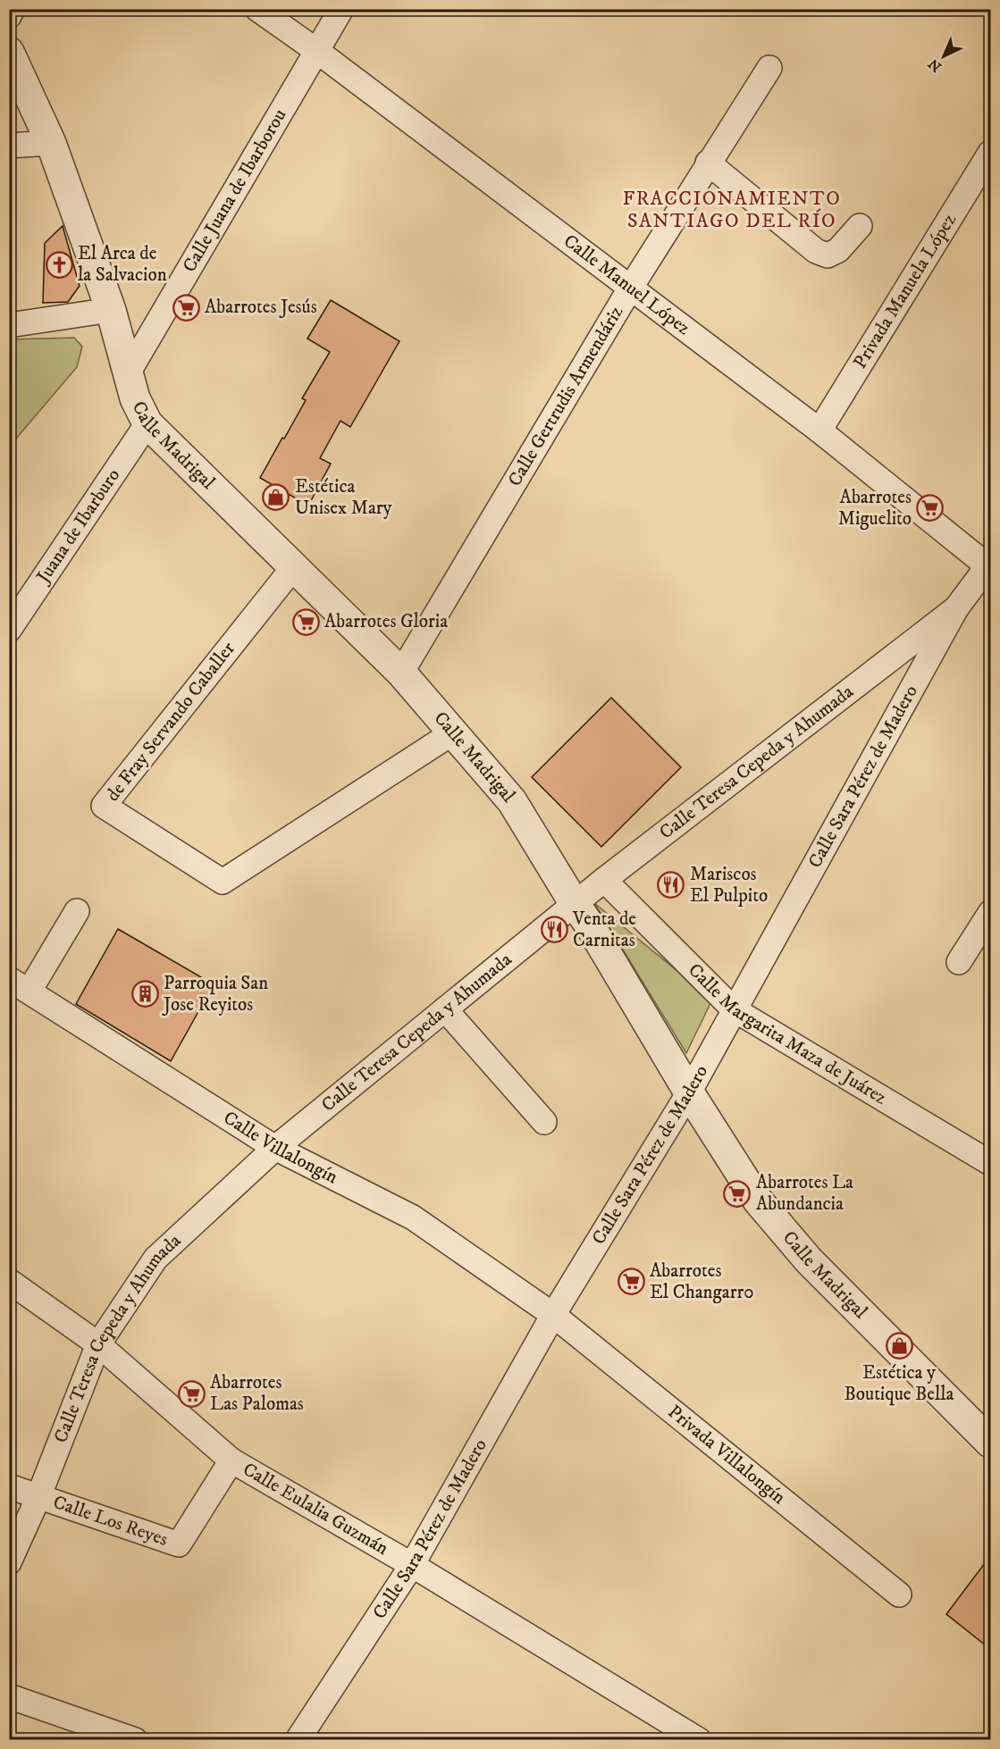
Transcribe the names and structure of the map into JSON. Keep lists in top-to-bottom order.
{
  "streets": {
    "street": [
      "Calle Juana de Ibarborou",
      "Calle Manuel López",
      "Privada Manuela López",
      "Calle Gertrudis Armendáriz",
      "Calle Madrigal",
      "Juana de Ibarburo",
      "de Fray Servando Caballer",
      "Calle Teresa Cepeda y Ahumada",
      "Calle Sara Pérez de Madero",
      "Calle Margarita Maza de Juárez",
      "Calle Villalongín",
      "Privada Villalongín",
      "Calle Eulalia Guzmán",
      "Calle Los Reyes"
    ]
  },
  "crossings": [
    ["Calle Juana de Ibarborou", "Calle Manuel López"],
    ["Calle Juana de Ibarborou", "Calle Madrigal"],
    ["Calle Manuel López", "Privada Manuela López"],
    ["Calle Manuel López", "Calle Gertrudis Armendáriz"],
    ["Calle Manuel López", "Calle Sara Pérez de Madero"],
    ["Calle Gertrudis Armendáriz", "Calle Madrigal"],
    ["Calle Madrigal", "Juana de Ibarburo"],
    ["Calle Madrigal", "de Fray Servando Caballer"],
    ["Calle Madrigal", "Calle Teresa Cepeda y Ahumada"],
    ["Calle Madrigal", "Calle Sara Pérez de Madero"],
    ["Calle Teresa Cepeda y Ahumada", "Calle Sara Pérez de Madero"],
    ["Calle Teresa Cepeda y Ahumada", "Calle Margarita Maza de Juárez"],
    ["Calle Teresa Cepeda y Ahumada", "Calle Villalongín"],
    ["Calle Teresa Cepeda y Ahumada", "Calle Eulalia Guzmán"],
    ["Calle Teresa Cepeda y Ahumada", "Calle Los Reyes"],
    ["Calle Sara Pérez de Madero", "Calle Margarita Maza de Juárez"],
    ["Calle Sara Pérez de Madero", "Calle Villalongín"],
    ["Calle Sara Pérez de Madero", "Privada Villalongín"],
    ["Calle Sara Pérez de Madero", "Calle Eulalia Guzmán"],
    ["Calle Villalongín", "Privada Villalongín"],
    ["Calle Eulalia Guzmán", "Calle Los Reyes"]
  ],
  "districts": ["FRACCIONAMIENTO SANTIAGO DEL RÍO"],
  "places": {
    "church": ["El Arca de la Salvacion"],
    "supermarket": [
      "Abarrotes Jesús",
      "Abarrotes Miguelito",
      "Abarrotes Gloria",
      "Abarrotes La Abundancia",
      "Abarrotes El Changarr0",
      "Abarrotes Las Palomas"
    ],
    "shop": ["Estética Unisex Mary", "Estética y Boutique Bella"],
    "restaurant": ["Mariscos El Pulpito", "Venta de Carnitas"],
    "building": ["Parroquia San Jose Reyitos"]
  },
  "north": "bottom left"
}
